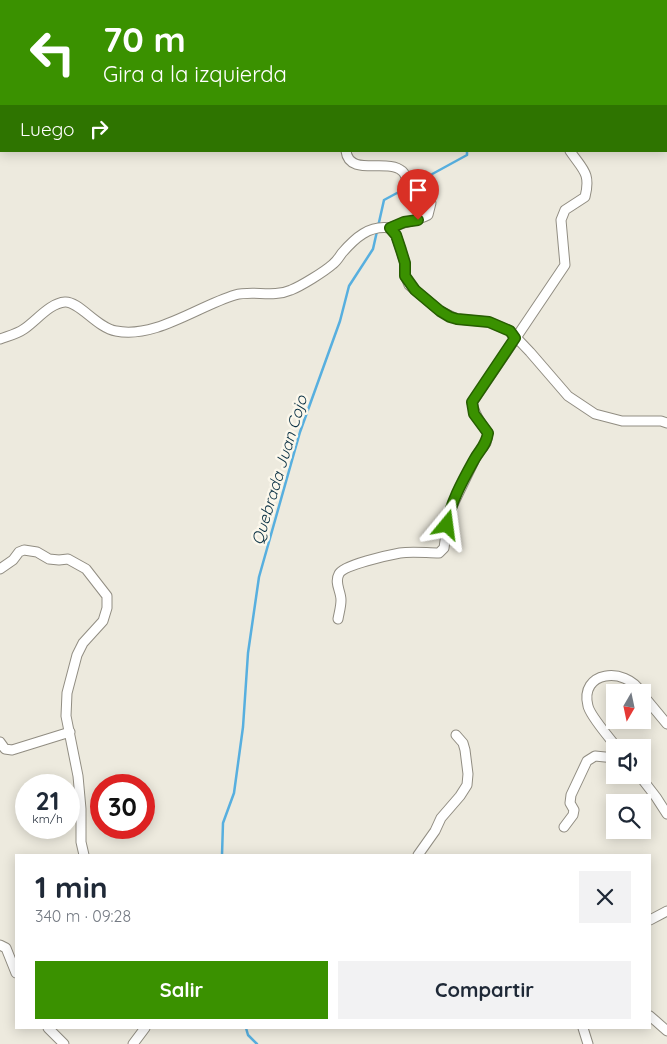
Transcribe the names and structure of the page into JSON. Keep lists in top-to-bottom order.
{
  "water": ["Quebrada Juan Cojo"],
  "north": "bottom",
  "page": {
    "turn": ["70 m", "Gira a la izquierda"],
    "then": "Luego",
    "speed": "21 km/h",
    "limit": "30",
    "heading": ["1 min", "340 m · 09:28"],
    "buttons": ["Salir", "Compartir"]
  }
}
